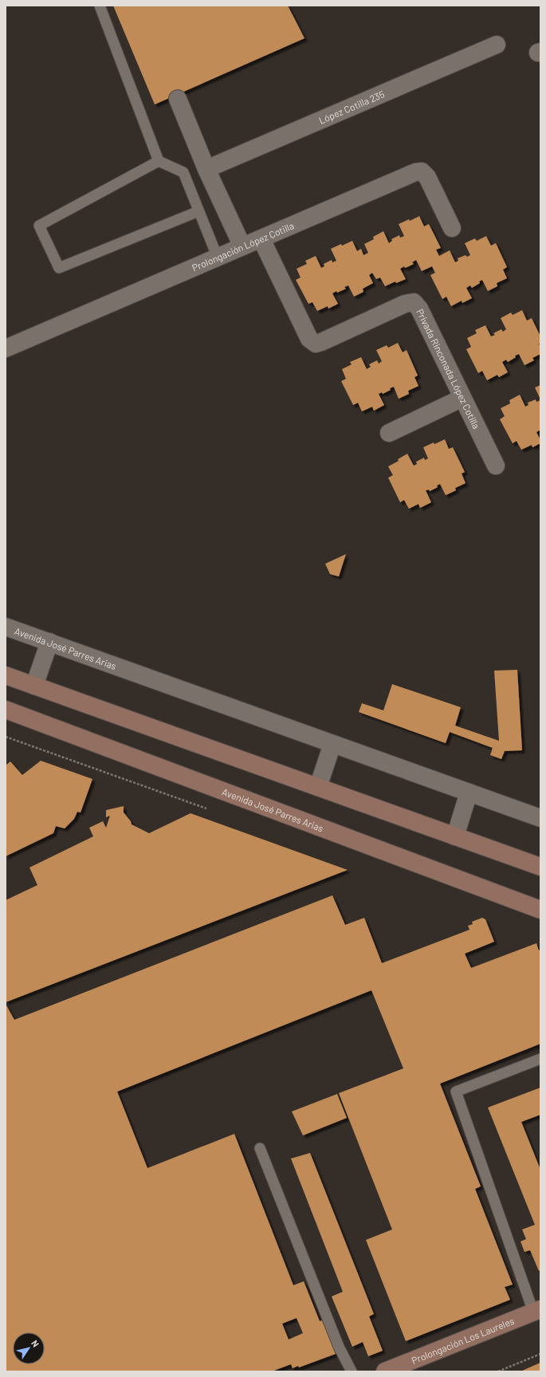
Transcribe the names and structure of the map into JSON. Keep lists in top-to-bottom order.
{
  "streets": {
    "main road": ["Avenida José Parres Arias", "Prolongación Los Laureles"],
    "street": ["López Cotilla 235", "Prolongación López Cotilla", "Privada Rinconada López Cotilla"]
  },
  "crossings": [
    ["Prolongación López Cotilla", "Privada Rinconada López Cotilla"]
  ],
  "north": "top right"
}
